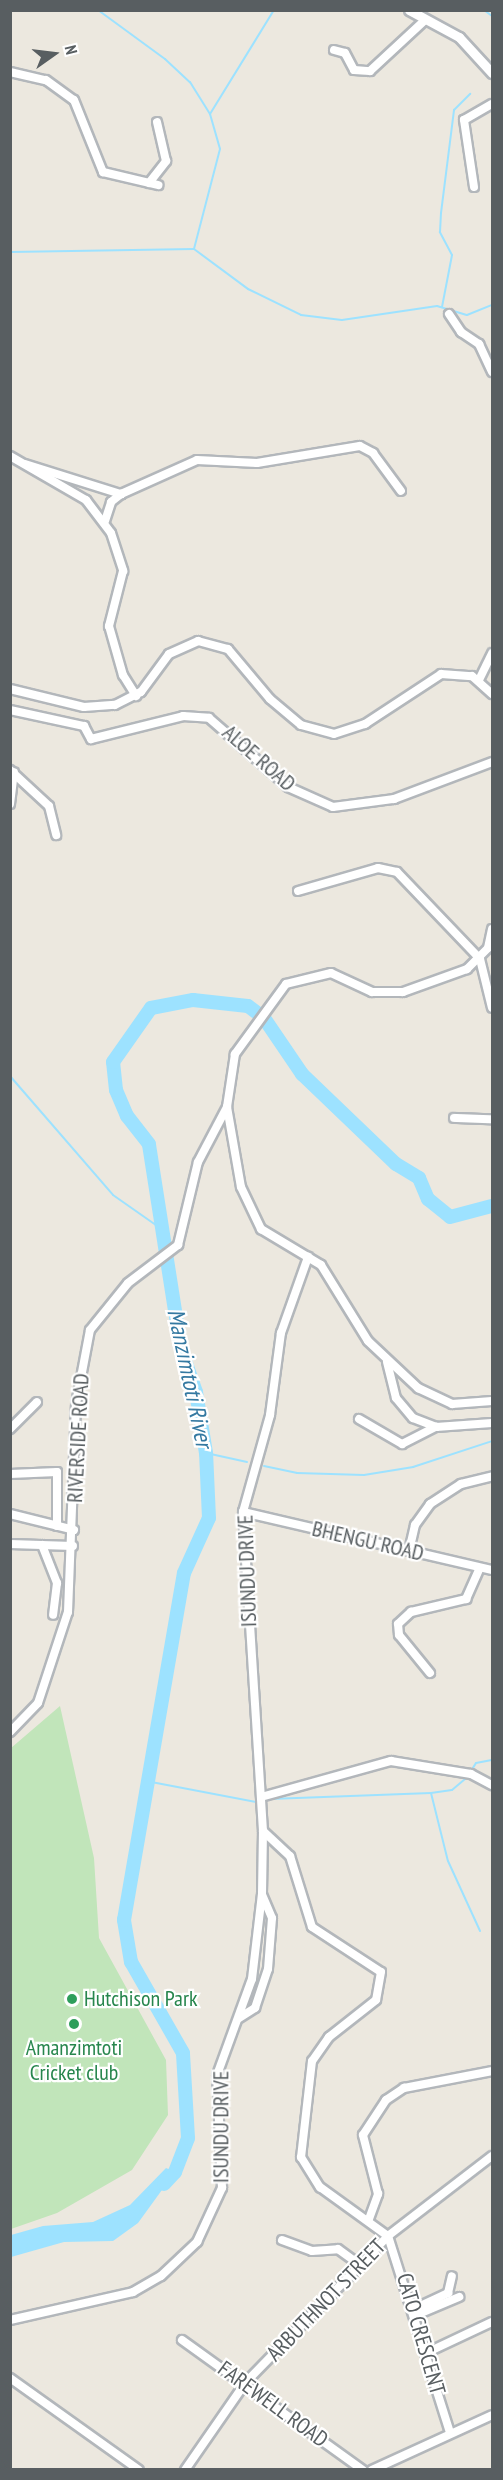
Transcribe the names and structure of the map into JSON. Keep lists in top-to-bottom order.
{
  "streets": {
    "street": [
      "ALOE ROAD",
      "RIVERSIDE ROAD",
      "BHENGU ROAD",
      "ISUNDU DRIVE",
      "ARBUTHNOT STREET",
      "CATO CRESCENT",
      "FAREWELL ROAD"
    ]
  },
  "crossings": [
    ["BHENGU ROAD", "ISUNDU DRIVE"],
    ["ARBUTHNOT STREET", "CATO CRESCENT"],
    ["ARBUTHNOT STREET", "FAREWELL ROAD"]
  ],
  "water": ["Manzimtoti River"],
  "places": ["Hutchison Park", "Amanzimtoti Cricket club"],
  "north": "right"
}
